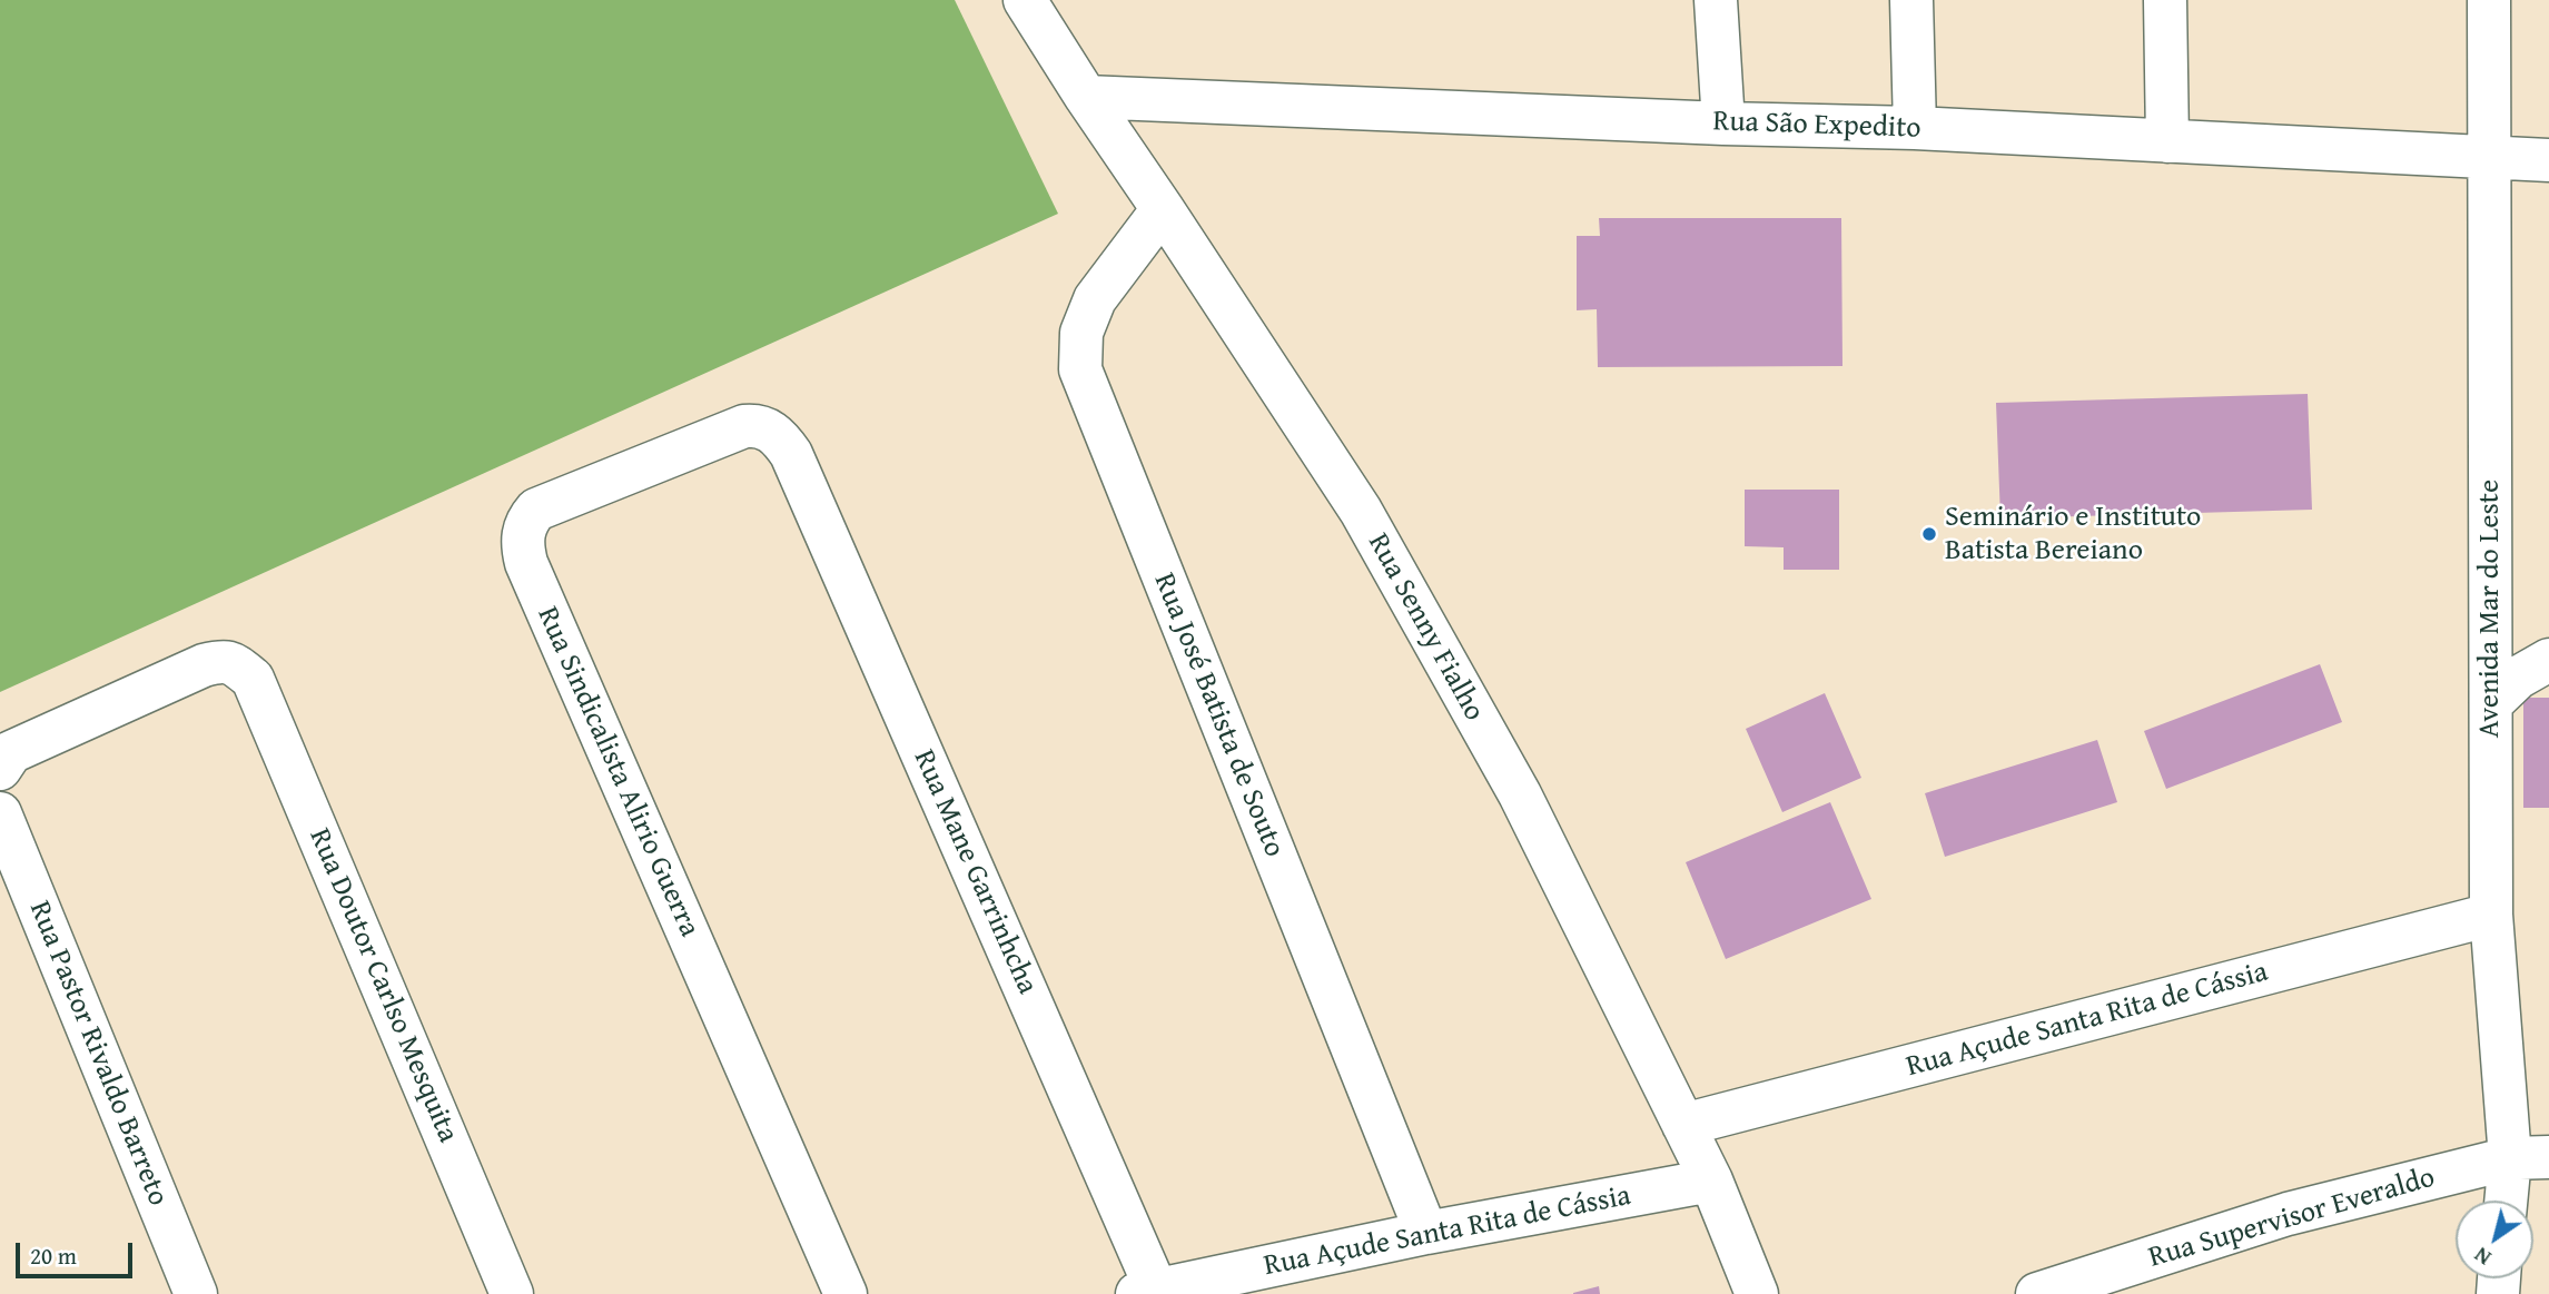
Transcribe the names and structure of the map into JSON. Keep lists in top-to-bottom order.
{
  "streets": {
    "street": [
      "Rua São Expedito",
      "Avenida Mar do Leste",
      "Rua Senny Fialho",
      "Rua José Batista de Souto",
      "Rua Sindicalista Alirio Guerra",
      "Rua Mane Garrinhcha",
      "Rua Doutor Carlso Mesquita",
      "Rua Açude Santa Rita de Cássia",
      "Rua Pastor Rivaldo Barreto",
      "Rua Supervisor Everaldo"
    ]
  },
  "crossings": [
    ["Rua São Expedito", "Avenida Mar do Leste"],
    ["Rua São Expedito", "Rua Senny Fialho"],
    ["Avenida Mar do Leste", "Rua Açude Santa Rita de Cássia"],
    ["Avenida Mar do Leste", "Rua Supervisor Everaldo"],
    ["Rua Senny Fialho", "Rua José Batista de Souto"],
    ["Rua Senny Fialho", "Rua Açude Santa Rita de Cássia"],
    ["Rua José Batista de Souto", "Rua Açude Santa Rita de Cássia"],
    ["Rua Sindicalista Alirio Guerra", "Rua Mane Garrinhcha"],
    ["Rua Mane Garrinhcha", "Rua Açude Santa Rita de Cássia"]
  ],
  "places": ["Seminário e Instituto Batista Bereiano"],
  "scale_bar": "20 m",
  "north": "bottom left"
}
